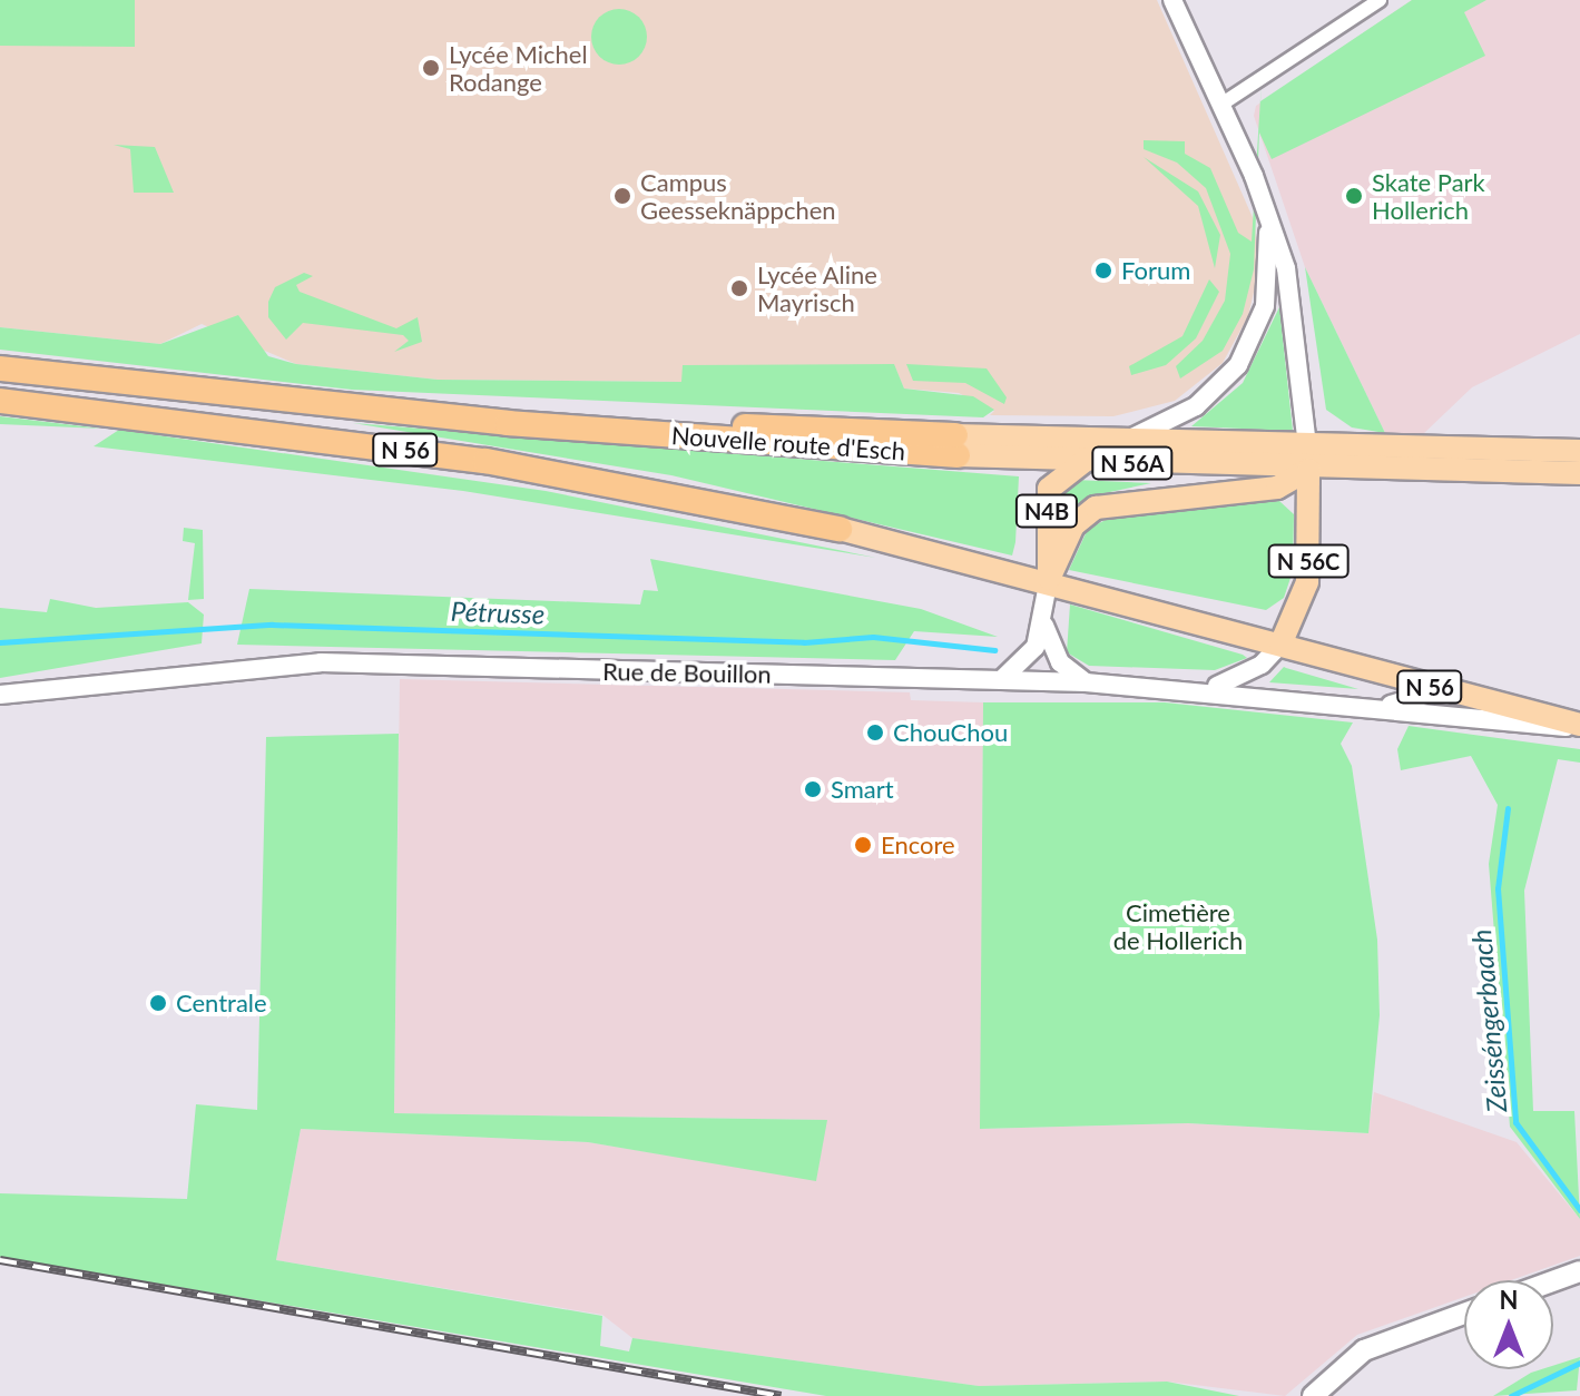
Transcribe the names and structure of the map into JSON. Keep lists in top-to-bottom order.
{
  "streets": {
    "highway": ["Nouvelle route d'Esch", "N 56", "N 56A"],
    "main road": ["N4B", "N 56C"],
    "street": ["Rue de Bouillon"]
  },
  "crossings": [
    ["Nouvelle route d'Esch", "N 56A"],
    ["Nouvelle route d'Esch", "N4B"],
    ["Nouvelle route d'Esch", "N 56C"],
    ["N 56", "N4B"],
    ["N 56", "N 56C"],
    ["N 56", "Rue de Bouillon"],
    ["N4B", "N 56C"]
  ],
  "water": ["Pétrusse", "Zeisséngerbaach"],
  "parks": ["Cimetière de Hollerich"],
  "places": [
    "Lycée Michel Rodange",
    "Campus Geesseknäppchen",
    "Skate Park Hollerich",
    "Forum",
    "Lycée Aline Mayrisch",
    "ChouChou",
    "Smart",
    "Encore",
    "Centrale"
  ],
  "north": "top"
}
